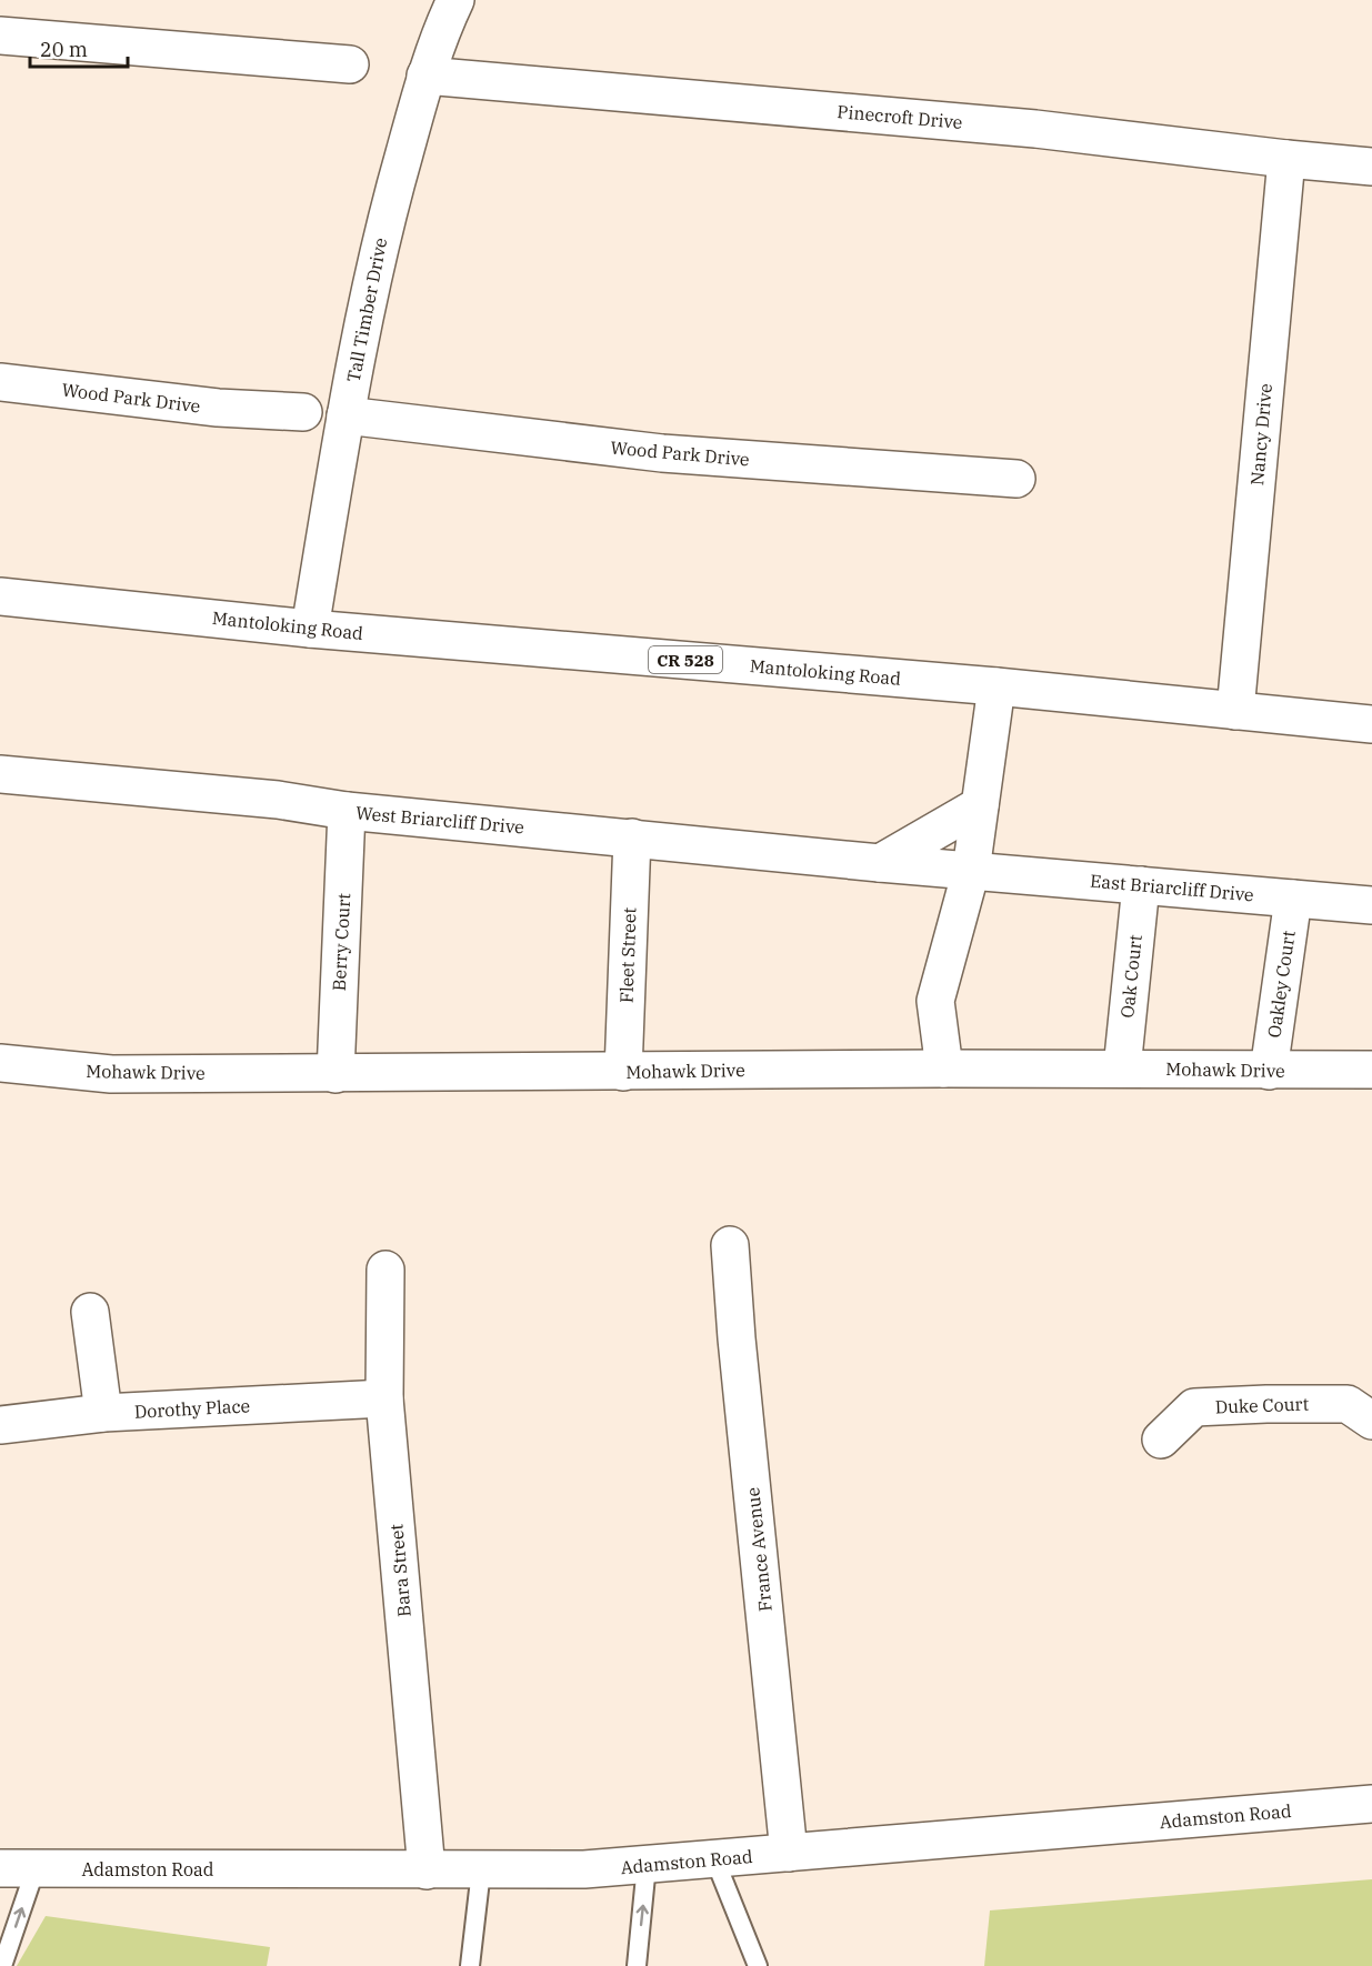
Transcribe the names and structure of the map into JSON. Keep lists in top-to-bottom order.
{
  "streets": {
    "street": [
      "Pinecroft Drive",
      "Tall Timber Drive",
      "Wood Park Drive",
      "Nancy Drive",
      "Mantoloking Road",
      "CR 528",
      "West Briarcliff Drive",
      "East Briarcliff Drive",
      "Berry Court",
      "Fleet Street",
      "Oak Court",
      "Oakley Court",
      "Mohawk Drive",
      "Duke Court",
      "Dorothy Place",
      "France Avenue",
      "Bara Street",
      "Adamston Road"
    ]
  },
  "crossings": [
    ["Pinecroft Drive", "Tall Timber Drive"],
    ["Pinecroft Drive", "Nancy Drive"],
    ["Tall Timber Drive", "Wood Park Drive"],
    ["Tall Timber Drive", "Mantoloking Road"],
    ["Nancy Drive", "Mantoloking Road"],
    ["West Briarcliff Drive", "East Briarcliff Drive"],
    ["West Briarcliff Drive", "Berry Court"],
    ["West Briarcliff Drive", "Fleet Street"],
    ["East Briarcliff Drive", "Oak Court"],
    ["East Briarcliff Drive", "Oakley Court"],
    ["Berry Court", "Mohawk Drive"],
    ["Fleet Street", "Mohawk Drive"],
    ["Oak Court", "Mohawk Drive"],
    ["Oakley Court", "Mohawk Drive"],
    ["Dorothy Place", "Bara Street"],
    ["France Avenue", "Adamston Road"],
    ["Bara Street", "Adamston Road"]
  ],
  "scale_bar": "20 m"
}
